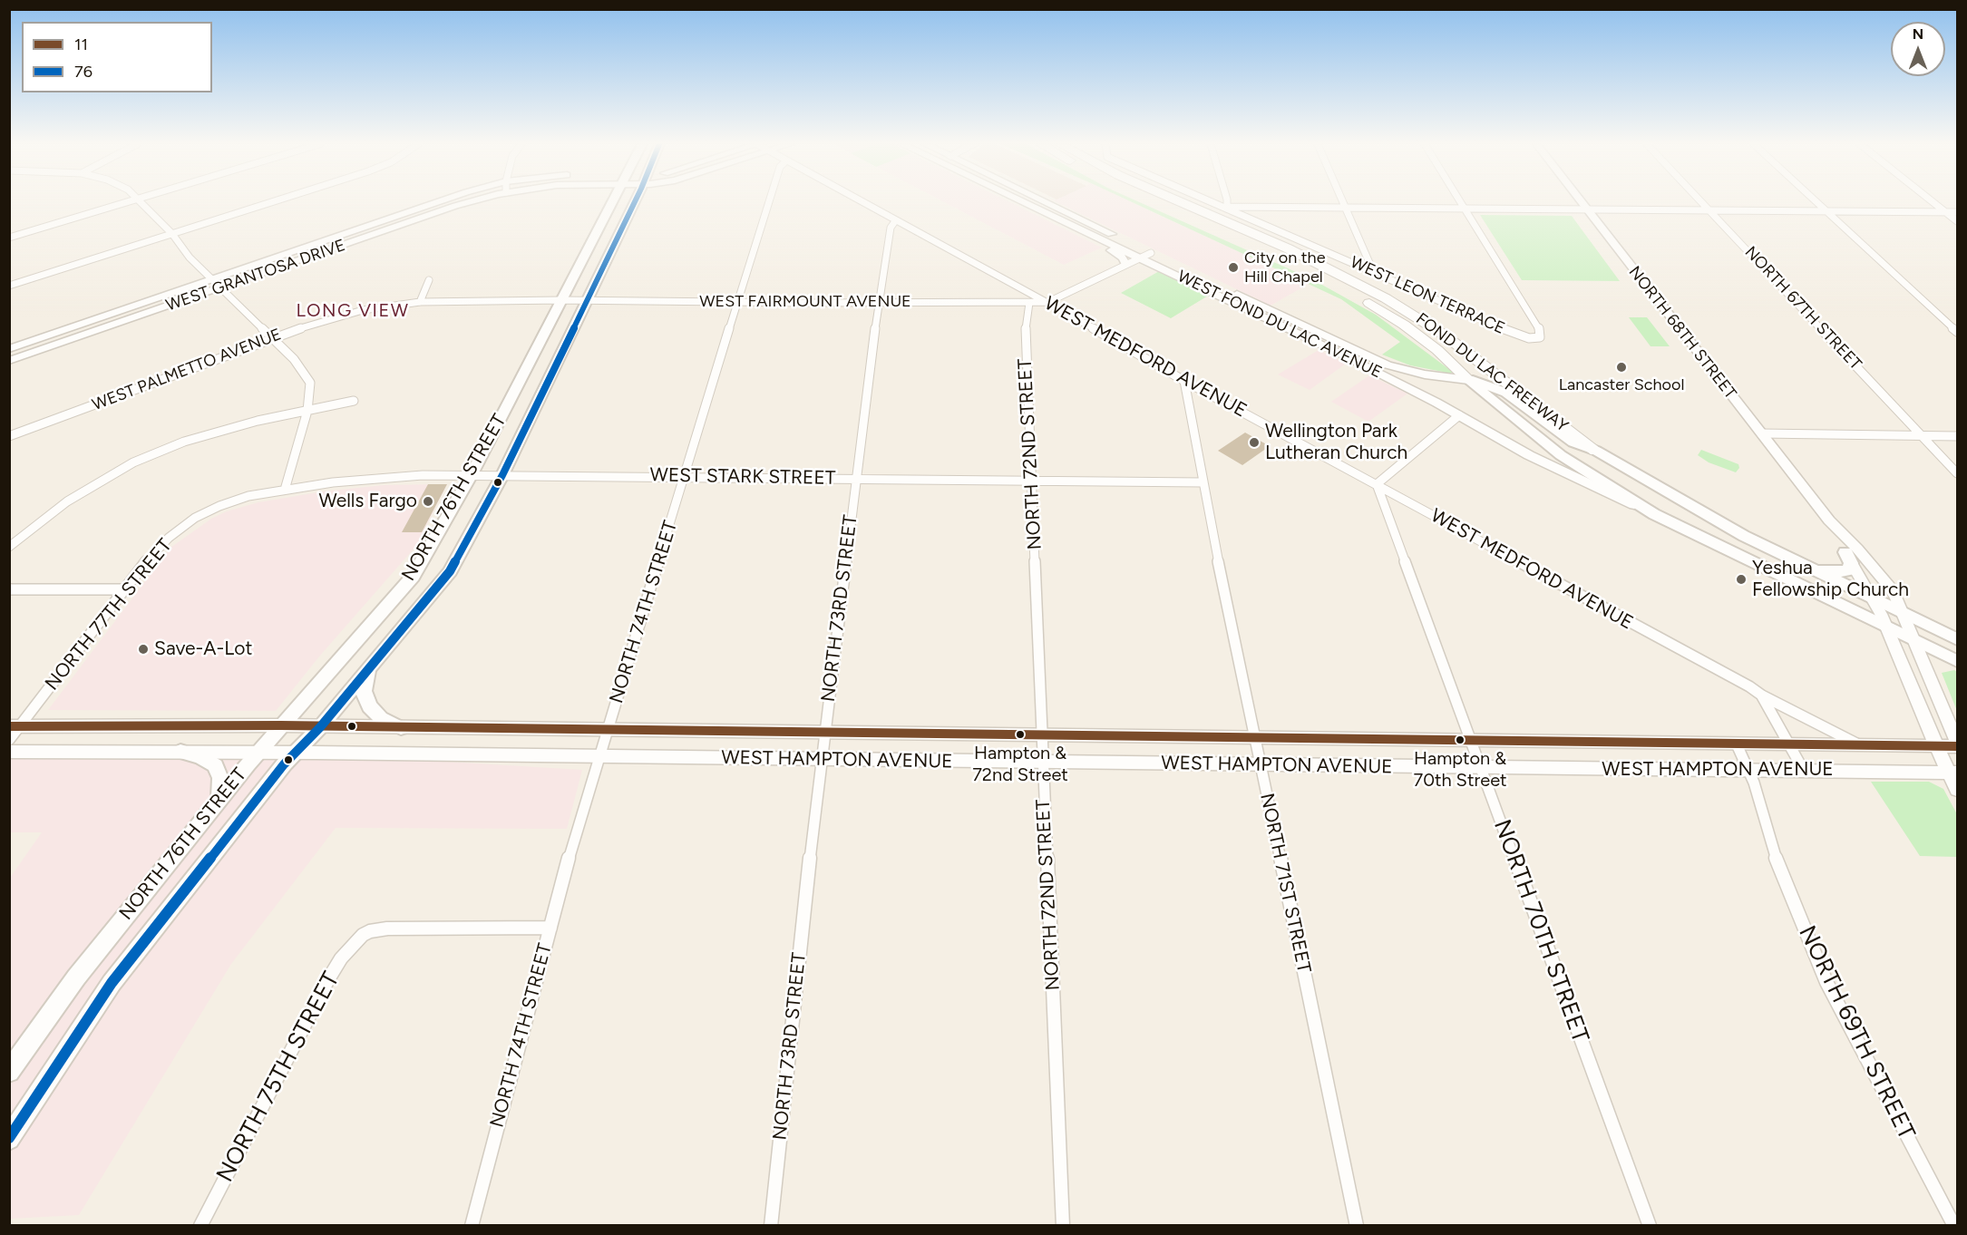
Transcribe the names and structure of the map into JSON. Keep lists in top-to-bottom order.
{
  "streets": {
    "highway": ["FOND DU LAC FREEWAY"],
    "main road": ["WEST FOND DU LAC AVENUE", "NORTH 76TH STREET"],
    "street": [
      "WEST GRANTOSA DRIVE",
      "WEST LEON TERRACE",
      "WEST FAIRMOUNT AVENUE",
      "NORTH 67TH STREET",
      "NORTH 68TH STREET",
      "WEST MEDFORD AVENUE",
      "WEST PALMETTO AVENUE",
      "NORTH 72ND STREET",
      "WEST STARK STREET",
      "NORTH 73RD STREET",
      "NORTH 74TH STREET",
      "NORTH 77TH STREET",
      "WEST HAMPTON AVENUE",
      "NORTH 71ST STREET",
      "NORTH 70TH STREET",
      "NORTH 69TH STREET",
      "NORTH 75TH STREET"
    ]
  },
  "crossings": [
    ["WEST FAIRMOUNT AVENUE", "WEST MEDFORD AVENUE"],
    ["WEST FAIRMOUNT AVENUE", "WEST PALMETTO AVENUE"],
    ["WEST FAIRMOUNT AVENUE", "NORTH 72ND STREET"],
    ["WEST FAIRMOUNT AVENUE", "NORTH 76TH STREET"],
    ["WEST FAIRMOUNT AVENUE", "NORTH 73RD STREET"],
    ["WEST FAIRMOUNT AVENUE", "NORTH 74TH STREET"],
    ["WEST FOND DU LAC AVENUE", "NORTH 68TH STREET"],
    ["WEST FOND DU LAC AVENUE", "FOND DU LAC FREEWAY"],
    ["NORTH 68TH STREET", "WEST HAMPTON AVENUE"],
    ["WEST MEDFORD AVENUE", "NORTH 73RD STREET"],
    ["WEST MEDFORD AVENUE", "WEST HAMPTON AVENUE"],
    ["WEST MEDFORD AVENUE", "NORTH 71ST STREET"],
    ["WEST MEDFORD AVENUE", "NORTH 70TH STREET"],
    ["WEST PALMETTO AVENUE", "NORTH 76TH STREET"],
    ["NORTH 72ND STREET", "WEST STARK STREET"],
    ["NORTH 72ND STREET", "WEST HAMPTON AVENUE"],
    ["WEST STARK STREET", "NORTH 76TH STREET"],
    ["WEST STARK STREET", "NORTH 73RD STREET"],
    ["WEST STARK STREET", "NORTH 74TH STREET"],
    ["WEST STARK STREET", "NORTH 77TH STREET"],
    ["WEST STARK STREET", "NORTH 71ST STREET"],
    ["NORTH 76TH STREET", "WEST HAMPTON AVENUE"],
    ["NORTH 73RD STREET", "WEST HAMPTON AVENUE"],
    ["NORTH 74TH STREET", "WEST HAMPTON AVENUE"],
    ["NORTH 74TH STREET", "NORTH 75TH STREET"],
    ["NORTH 77TH STREET", "WEST HAMPTON AVENUE"],
    ["WEST HAMPTON AVENUE", "NORTH 71ST STREET"],
    ["WEST HAMPTON AVENUE", "NORTH 70TH STREET"],
    ["WEST HAMPTON AVENUE", "NORTH 69TH STREET"]
  ],
  "districts": ["LONG VIEW"],
  "places": [
    "City on the Hill Chapel",
    "Lancaster School",
    "Wellington Park Lutheran Church",
    "Wells Fargo",
    "Yeshua Fellowship Church",
    "Save-A-Lot",
    "Hampton & 72nd Street",
    "Hampton & 70th Street"
  ],
  "lines": ["transit line 76", "transit line 11"],
  "legend": ["11", "76"],
  "north": "top"
}
